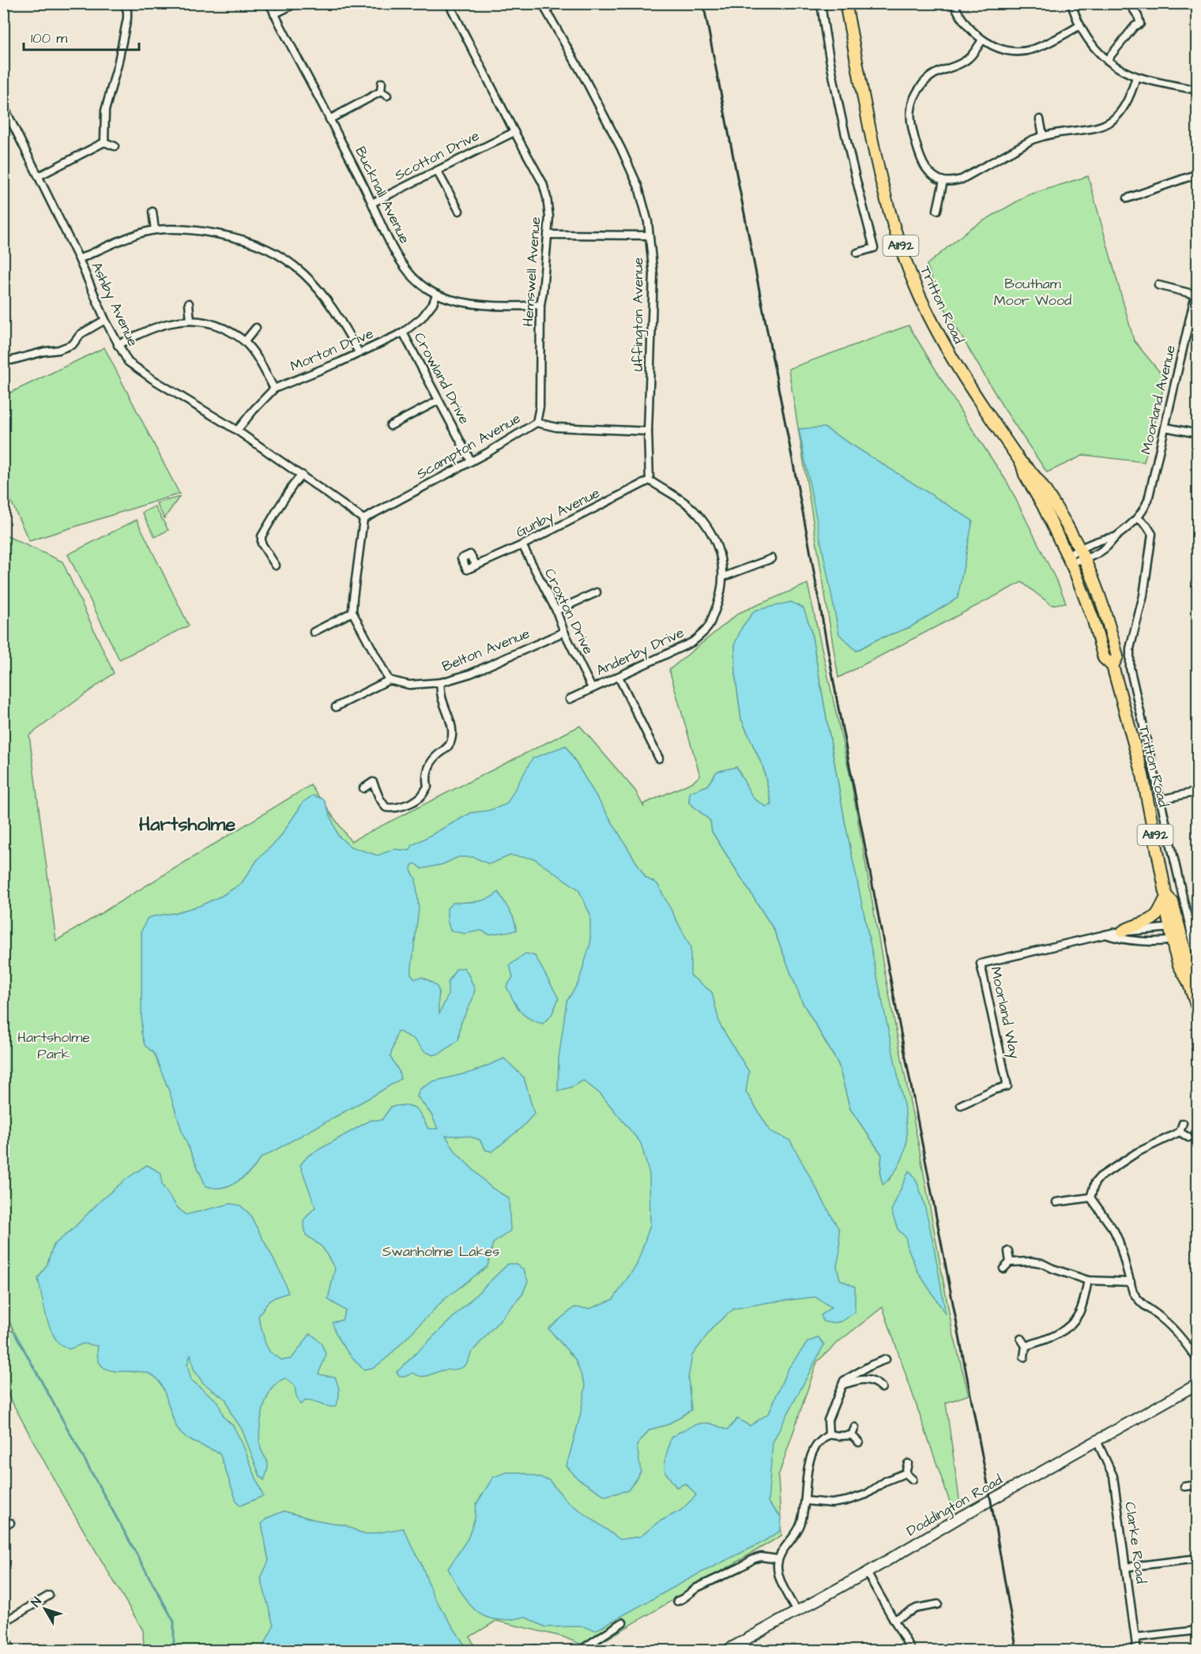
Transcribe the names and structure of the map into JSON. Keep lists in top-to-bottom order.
{
  "streets": {
    "main road": ["A1192", "Tritton Road", "Doddington Road"],
    "street": [
      "Scotton Drive",
      "Bucknall Avenue",
      "Hemswell Avenue",
      "Ashby Avenue",
      "Uffington Avenue",
      "Morton Drive",
      "Crowland Drive",
      "Moorland Avenue",
      "Scampton Avenue",
      "Gunby Avenue",
      "Croxton Drive",
      "Belton Avenue",
      "Anderby Drive",
      "Moorland Way",
      "Clarke Road"
    ]
  },
  "crossings": [
    ["Scotton Drive", "Bucknall Avenue"],
    ["Scotton Drive", "Hemswell Avenue"],
    ["Bucknall Avenue", "Hemswell Avenue"],
    ["Bucknall Avenue", "Morton Drive"],
    ["Hemswell Avenue", "Scampton Avenue"],
    ["Ashby Avenue", "Morton Drive"],
    ["Ashby Avenue", "Scampton Avenue"],
    ["Tritton Road", "Moorland Avenue"],
    ["Tritton Road", "Moorland Way"],
    ["Uffington Avenue", "Scampton Avenue"],
    ["Uffington Avenue", "Gunby Avenue"],
    ["Uffington Avenue", "Anderby Drive"],
    ["Morton Drive", "Crowland Drive"],
    ["Crowland Drive", "Scampton Avenue"],
    ["Gunby Avenue", "Croxton Drive"],
    ["Gunby Avenue", "Anderby Drive"],
    ["Croxton Drive", "Belton Avenue"],
    ["Croxton Drive", "Anderby Drive"],
    ["Doddington Road", "Clarke Road"]
  ],
  "districts": ["Hartsholme"],
  "parks": ["Boutham Moor Wood", "Hartsholme Park", "Swanholme Lakes"],
  "scale_bar": "100 m",
  "north": "top left"
}
